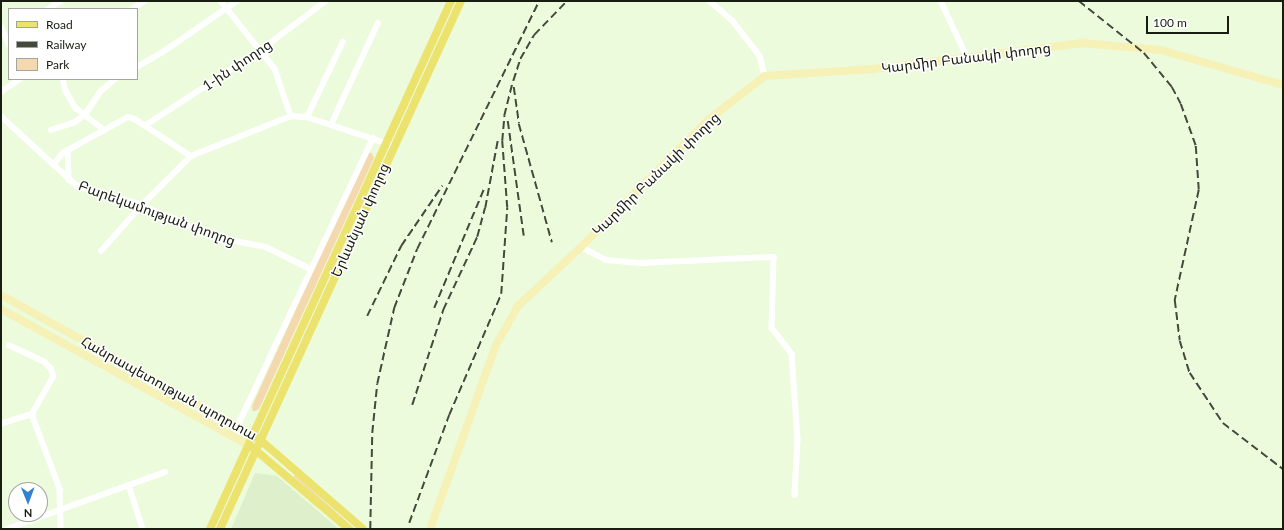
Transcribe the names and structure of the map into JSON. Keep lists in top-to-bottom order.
{
  "streets": {
    "main road": ["Երևանյան փողոց", "Հանրապետության պողոտա"],
    "street": ["Կարմիր Բանակի փողոց", "1-ին փողոց", "Բարեկամության փողոց"]
  },
  "crossings": [
    ["Երևանյան փողոց", "Հանրապետության պողոտա"]
  ],
  "legend": ["Road", "Railway", "Park"],
  "scale_bar": "100 m",
  "north": "bottom"
}
